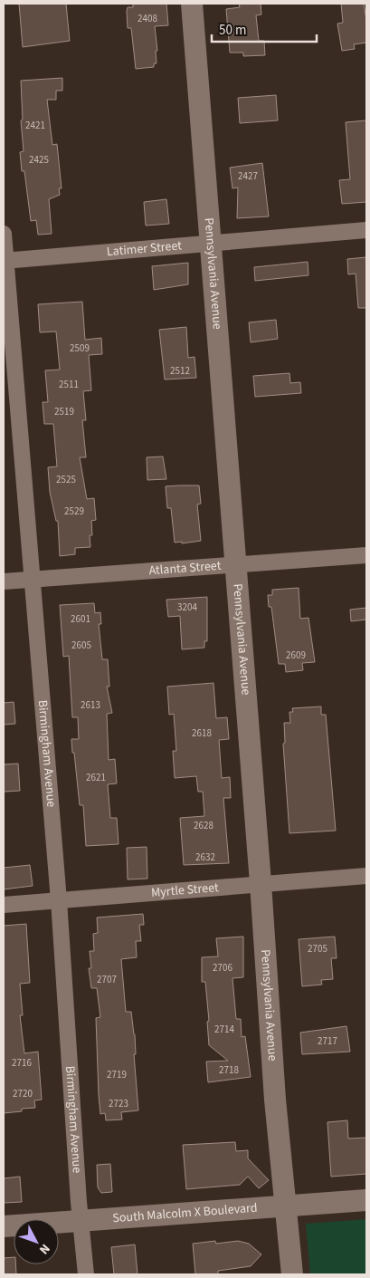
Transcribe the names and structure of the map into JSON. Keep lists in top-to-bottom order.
{
  "streets": {
    "street": [
      "Latimer Street",
      "Pennsylvania Avenue",
      "Atlanta Street",
      "Birmingham Avenue",
      "Myrtle Street",
      "South Malcolm X Boulevard"
    ]
  },
  "crossings": [
    ["Latimer Street", "Pennsylvania Avenue"],
    ["Latimer Street", "Birmingham Avenue"],
    ["Pennsylvania Avenue", "Atlanta Street"],
    ["Pennsylvania Avenue", "Myrtle Street"],
    ["Pennsylvania Avenue", "South Malcolm X Boulevard"],
    ["Atlanta Street", "Birmingham Avenue"],
    ["Birmingham Avenue", "Myrtle Street"],
    ["Birmingham Avenue", "South Malcolm X Boulevard"]
  ],
  "house_numbers": [
    "2408",
    "2421",
    "2425",
    "2427",
    "2509",
    "2512",
    "2511",
    "2519",
    "2525",
    "2529",
    "3204",
    "2601",
    "2605",
    "2609",
    "2613",
    "2618",
    "2621",
    "2628",
    "2632",
    "2705",
    "2706",
    "2707",
    "2714",
    "2717",
    "2716",
    "2718",
    "2719",
    "2720",
    "2723"
  ],
  "scale_bar": "50 m",
  "north": "bottom right"
}
